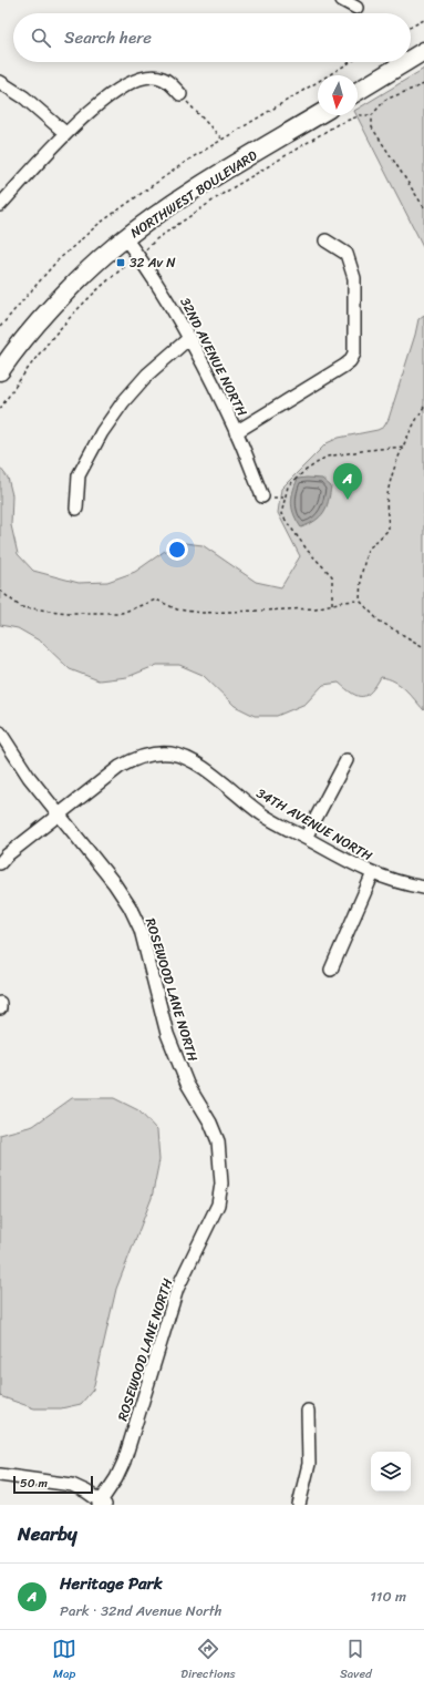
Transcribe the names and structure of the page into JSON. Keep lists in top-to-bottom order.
{
  "streets": {
    "main road": ["NORTHWEST BOULEVARD"],
    "street": ["32ND AVENUE NORTH", "34TH AVENUE NORTH", "ROSEWOOD LANE NORTH"]
  },
  "crossings": [
    ["NORTHWEST BOULEVARD", "32ND AVENUE NORTH"],
    ["34TH AVENUE NORTH", "ROSEWOOD LANE NORTH"]
  ],
  "places": {
    "transit": ["32 Av N"]
  },
  "scale_bar": "50 m",
  "north": "bottom",
  "page": {
    "search": "Search here",
    "pins": "A",
    "scale": "50 m",
    "heading": "Nearby",
    "list": [
      {
        "mark": "A",
        "name": "Heritage Park",
        "note": "Park · 32nd Avenue North",
        "value": "110 m"
      }
    ],
    "nav": ["Map", "Directions", "Saved"]
  }
}
